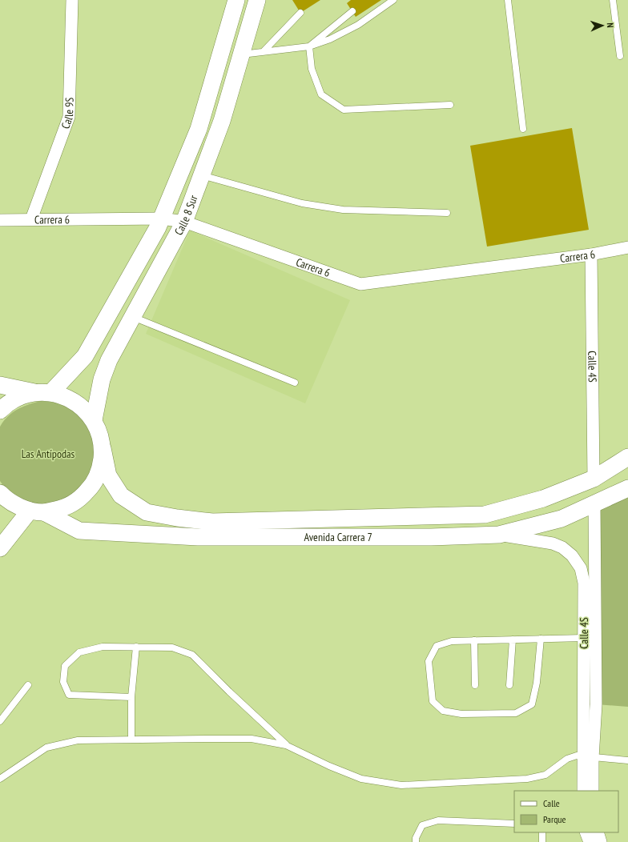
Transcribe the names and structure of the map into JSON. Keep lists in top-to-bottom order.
{
  "streets": {
    "main road": ["Calle 8 Sur", "Avenida Carrera 7"],
    "street": ["Calle 9S", "Carrera 6", "Calle 4S"]
  },
  "crossings": [
    ["Calle 9S", "Carrera 6"],
    ["Calle 8 Sur", "Carrera 6"],
    ["Calle 8 Sur", "Avenida Carrera 7"],
    ["Carrera 6", "Calle 4S"],
    ["Calle 4S", "Avenida Carrera 7"]
  ],
  "parks": ["Las Antípodas"],
  "legend": ["Calle", "Parque"],
  "north": "right"
}
